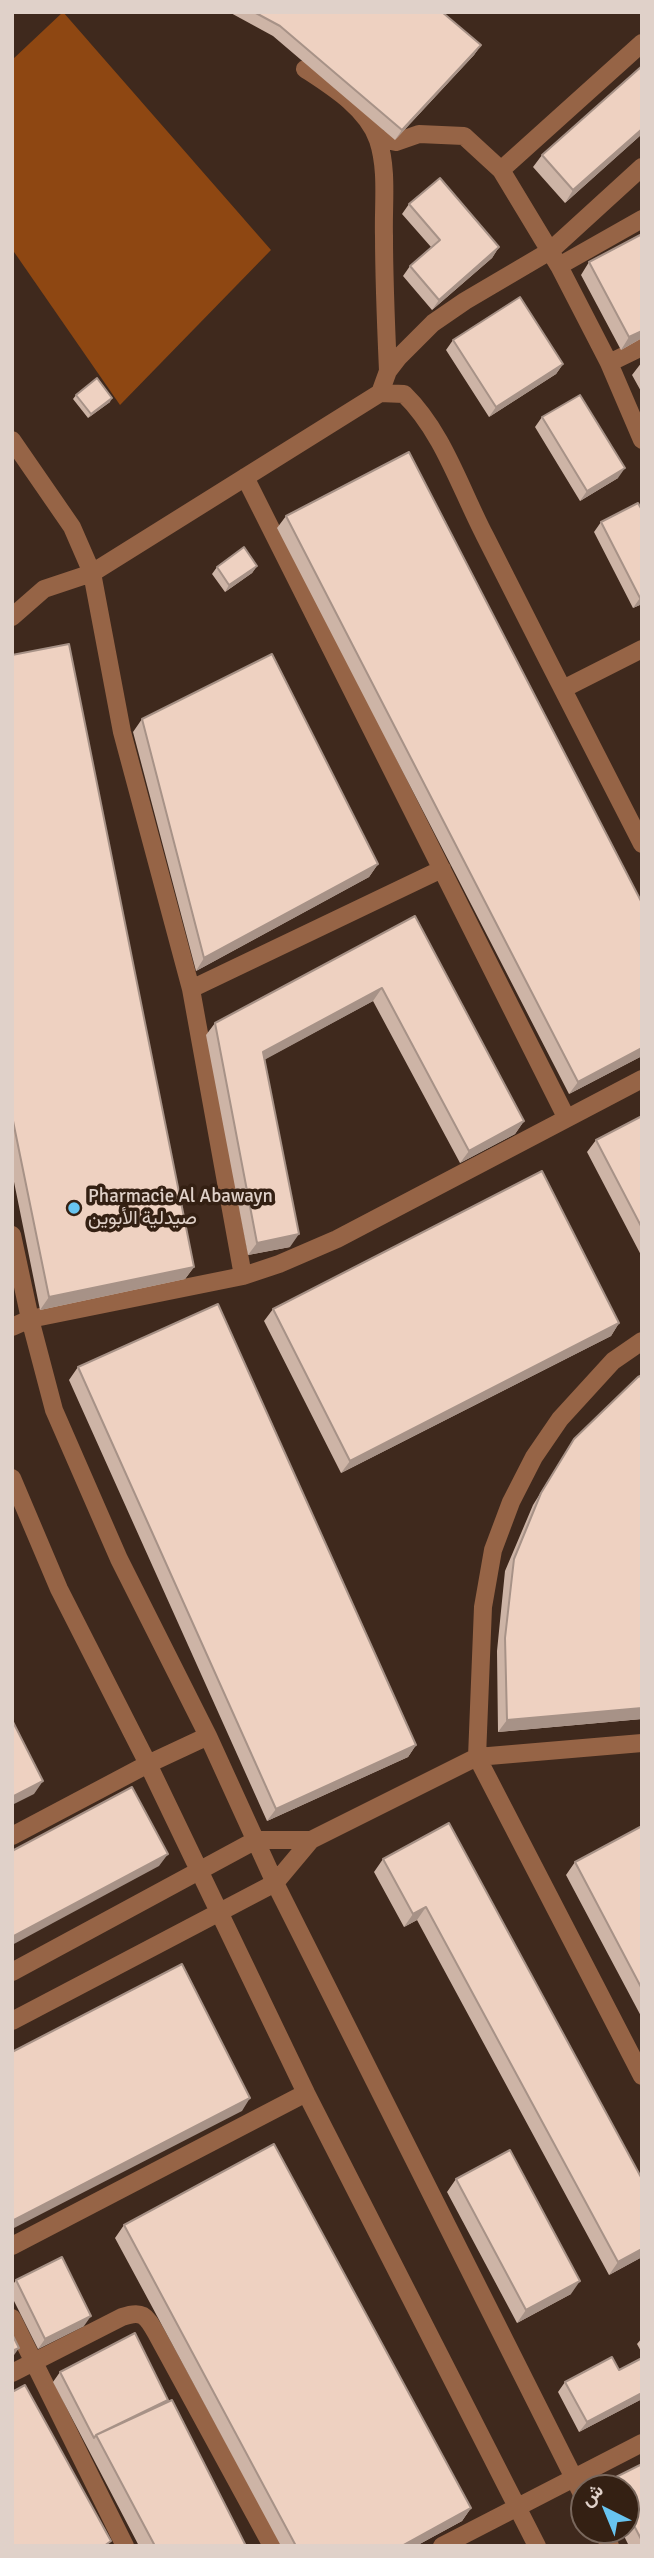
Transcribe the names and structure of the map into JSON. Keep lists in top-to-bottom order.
{
  "places": ["Pharmacie Al Abawayn صيدلية الأبوين"],
  "north": "top left"
}
